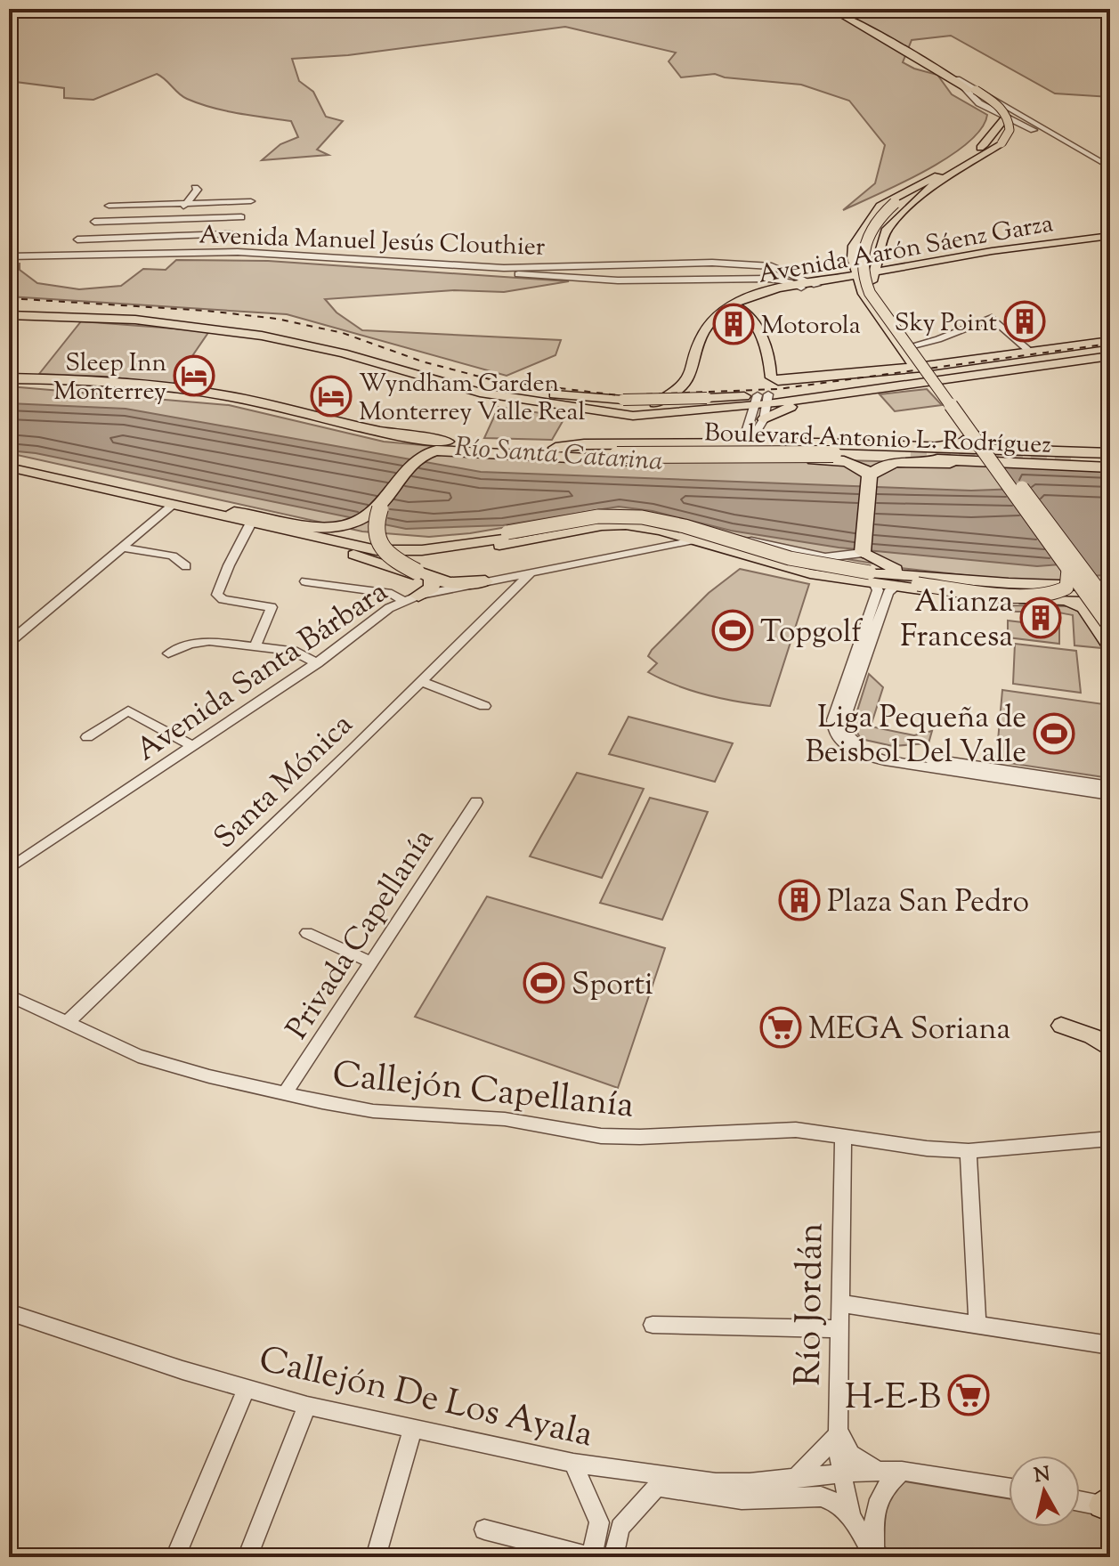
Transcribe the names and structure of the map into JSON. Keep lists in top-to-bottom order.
{
  "streets": {
    "highway": ["Boulevard Antonio L. Rodríguez"],
    "main road": ["Avenida Aarón Sáenz Garza"],
    "street": [
      "Avenida Manuel Jesús Clouthier",
      "Avenida Santa Bárbara",
      "Santa Mónica",
      "Privada Capellanía",
      "Callejón Capellanía",
      "Río Jordán",
      "Callejón De Los Ayala"
    ]
  },
  "crossings": [
    ["Avenida Manuel Jesús Clouthier", "Avenida Aarón Sáenz Garza"],
    ["Santa Mónica", "Callejón Capellanía"],
    ["Privada Capellanía", "Callejón Capellanía"],
    ["Callejón Capellanía", "Río Jordán"]
  ],
  "water": ["Río Santa Catarina"],
  "places": {
    "building": [
      "Sky Point",
      "Motorola",
      "Alianza Francesa",
      "Plaza San Pedro"
    ],
    "hotel": ["Sleep Inn Monterrey", "Wyndham Garden Monterrey Valle Real"],
    "sports": ["Topgolf", "Liga Pequeña de Beisbol Del Valle", "Sporti"],
    "supermarket": ["MEGA Soriana", "H-E-B"]
  },
  "north": "top"
}
